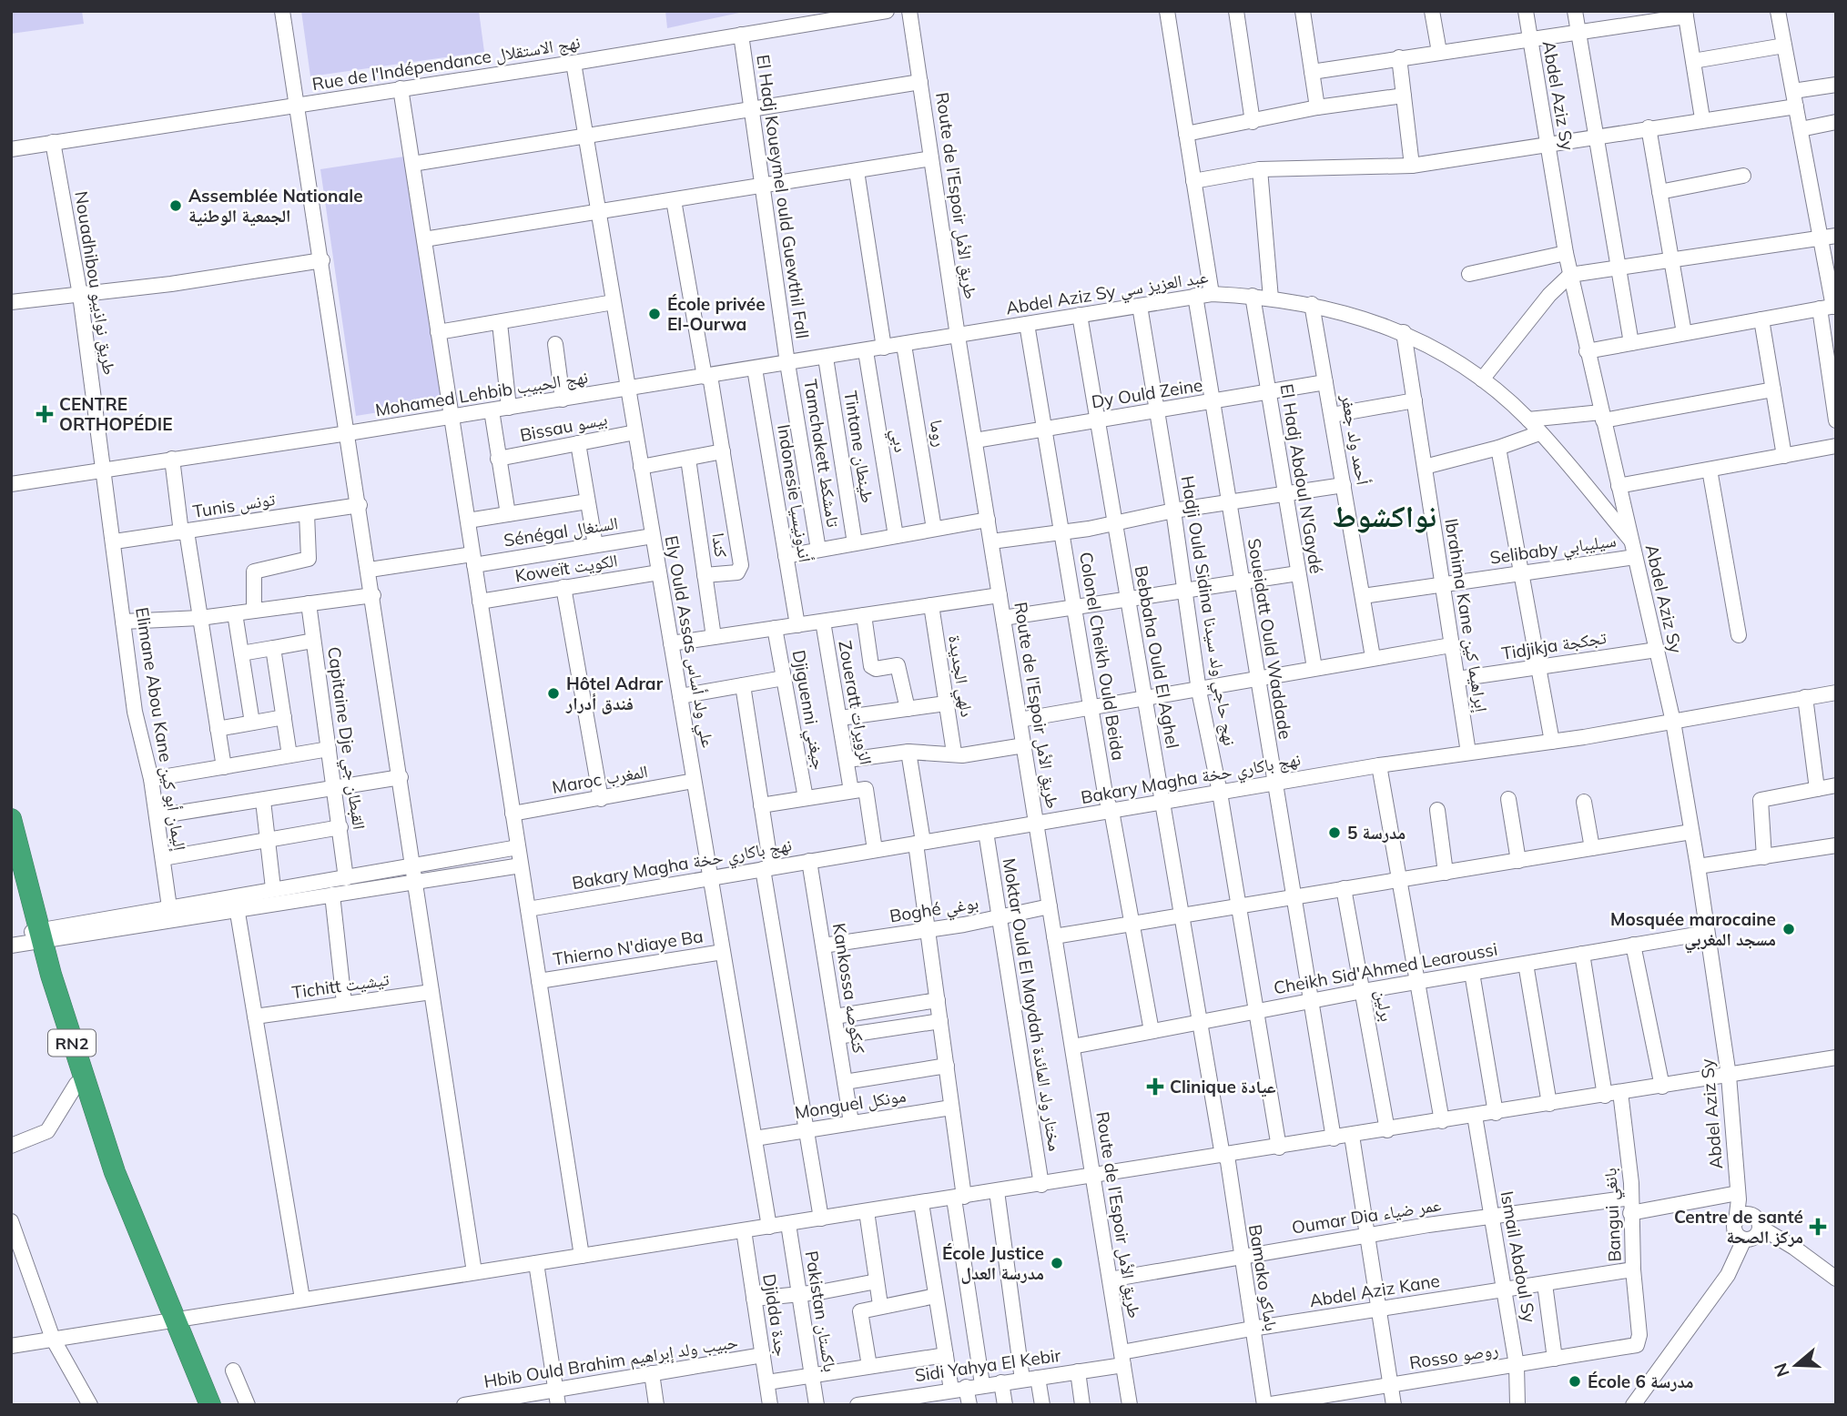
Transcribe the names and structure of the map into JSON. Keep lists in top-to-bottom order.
{
  "streets": {
    "highway": ["RN2"],
    "street": [
      "Rue de l'Indépendance نهج الاستقلال",
      "Abdel Aziz Sy",
      "Route de l’Espoir طريق الأمل",
      "El Hadj Koueymel ould Guewthil Fall",
      "Nouadhibou طريق نواذيبو",
      "Abdel Aziz Sy عبد العزيز سي",
      "Mohamed Lehbib نهج الحبيب",
      "Dy Ould Zeine",
      "Bissau بيسو",
      "روما",
      "أحمد ولد جعفر",
      "دبي",
      "Tintane طينطان",
      "Tamchakett تامشكط",
      "El Hadj Abdoul N'Gaydé",
      "Indonesie أندونيسيا",
      "Tunis تونس",
      "Sénégal السنغال",
      "كندا",
      "Selibaby سيليبابي",
      "Koweït الكويت",
      "Hadji Ould Sidina نهج حاجي ولد سيدنا",
      "Ibrahima Kane إبراهيما كين",
      "Soueidatt Ould Waddade",
      "Ely Ould Assas علي ولد أساس",
      "Tidjikja تجكجة",
      "Colonel Cheikh Ould Beida",
      "Bebbaha Ould El Aghel",
      "دلهي الجديدة",
      "Zoueratt الزويرات",
      "Djiguenni جيغني",
      "Elimane Abou Kane إليمان أبو كين",
      "Capitaine Dje القبطان جي",
      "Bakary Magha نهج باكاري حخة",
      "Maroc المغرب",
      "Boghé بوغي",
      "Thierno N'diaye Ba",
      "Cheikh Sid'Ahmed Learoussi",
      "Tichitt تيشيت",
      "Kankossa كنكوصه",
      "Moktar Ould El Maydah مختار ولد المائدة",
      "برلين",
      "Monguel مونكل",
      "Bangui بانغي",
      "Oumar Dia عمر ضياء",
      "Ismail Abdoul Sy",
      "Bamako باماكو",
      "Abdel Aziz Kane",
      "Pakistan باكستان",
      "Djidda جدة",
      "Rosso روصو",
      "Hbib Ould Brahim حبيب ولد إبراهيم",
      "Sidi Yahya El Kebir"
    ]
  },
  "crossings": [
    ["Rue de l'Indépendance نهج الاستقلال", "El Hadj Koueymel ould Guewthil Fall"],
    ["Rue de l'Indépendance نهج الاستقلال", "Nouadhibou طريق نواذيبو"],
    ["Rue de l'Indépendance نهج الاستقلال", "Ely Ould Assas علي ولد أساس"],
    ["Abdel Aziz Sy", "Abdel Aziz Sy عبد العزيز سي"],
    ["Abdel Aziz Sy", "Selibaby سيليبابي"],
    ["Abdel Aziz Sy", "Tidjikja تجكجة"],
    ["Abdel Aziz Sy", "Bakary Magha نهج باكاري حخة"],
    ["Abdel Aziz Sy", "Cheikh Sid'Ahmed Learoussi"],
    ["Abdel Aziz Sy", "Oumar Dia عمر ضياء"],
    ["Route de l’Espoir طريق الأمل", "Abdel Aziz Sy عبد العزيز سي"],
    ["Route de l’Espoir طريق الأمل", "Mohamed Lehbib نهج الحبيب"],
    ["Route de l’Espoir طريق الأمل", "Dy Ould Zeine"],
    ["Route de l’Espoir طريق الأمل", "Bakary Magha نهج باكاري حخة"],
    ["Route de l’Espoir طريق الأمل", "Boghé بوغي"],
    ["Route de l’Espoir طريق الأمل", "Cheikh Sid'Ahmed Learoussi"],
    ["Route de l’Espoir طريق الأمل", "Oumar Dia عمر ضياء"],
    ["Route de l’Espoir طريق الأمل", "Abdel Aziz Kane"],
    ["Route de l’Espoir طريق الأمل", "Sidi Yahya El Kebir"],
    ["El Hadj Koueymel ould Guewthil Fall", "Mohamed Lehbib نهج الحبيب"],
    ["El Hadj Koueymel ould Guewthil Fall", "Tamchakett تامشكط"],
    ["Nouadhibou طريق نواذيبو", "Mohamed Lehbib نهج الحبيب"],
    ["Nouadhibou طريق نواذيبو", "Elimane Abou Kane إليمان أبو كين"],
    ["Abdel Aziz Sy عبد العزيز سي", "Mohamed Lehbib نهج الحبيب"],
    ["Abdel Aziz Sy عبد العزيز سي", "أحمد ولد جعفر"],
    ["Abdel Aziz Sy عبد العزيز سي", "El Hadj Abdoul N'Gaydé"],
    ["Abdel Aziz Sy عبد العزيز سي", "Hadji Ould Sidina نهج حاجي ولد سيدنا"],
    ["Abdel Aziz Sy عبد العزيز سي", "Ibrahima Kane إبراهيما كين"],
    ["Abdel Aziz Sy عبد العزيز سي", "Soueidatt Ould Waddade"],
    ["Abdel Aziz Sy عبد العزيز سي", "Colonel Cheikh Ould Beida"],
    ["Abdel Aziz Sy عبد العزيز سي", "Bebbaha Ould El Aghel"],
    ["Mohamed Lehbib نهج الحبيب", "روما"],
    ["Mohamed Lehbib نهج الحبيب", "دبي"],
    ["Mohamed Lehbib نهج الحبيب", "Tintane طينطان"],
    ["Mohamed Lehbib نهج الحبيب", "Tamchakett تامشكط"],
    ["Mohamed Lehbib نهج الحبيب", "Indonesie أندونيسيا"],
    ["Mohamed Lehbib نهج الحبيب", "Ely Ould Assas علي ولد أساس"],
    ["Mohamed Lehbib نهج الحبيب", "Elimane Abou Kane إليمان أبو كين"],
    ["Dy Ould Zeine", "أحمد ولد جعفر"],
    ["Dy Ould Zeine", "El Hadj Abdoul N'Gaydé"],
    ["Dy Ould Zeine", "Hadji Ould Sidina نهج حاجي ولد سيدنا"],
    ["Dy Ould Zeine", "Soueidatt Ould Waddade"],
    ["Dy Ould Zeine", "Colonel Cheikh Ould Beida"],
    ["Dy Ould Zeine", "Bebbaha Ould El Aghel"],
    ["Bissau بيسو", "Ely Ould Assas علي ولد أساس"],
    ["أحمد ولد جعفر", "Selibaby سيليبابي"],
    ["Tunis تونس", "Elimane Abou Kane إليمان أبو كين"],
    ["Sénégal السنغال", "Ely Ould Assas علي ولد أساس"],
    ["Selibaby سيليبابي", "Ibrahima Kane إبراهيما كين"],
    ["Koweït الكويت", "Ely Ould Assas علي ولد أساس"],
    ["Hadji Ould Sidina نهج حاجي ولد سيدنا", "Bakary Magha نهج باكاري حخة"],
    ["Hadji Ould Sidina نهج حاجي ولد سيدنا", "Cheikh Sid'Ahmed Learoussi"],
    ["Ibrahima Kane إبراهيما كين", "Tidjikja تجكجة"],
    ["Ibrahima Kane إبراهيما كين", "Bakary Magha نهج باكاري حخة"],
    ["Soueidatt Ould Waddade", "Bakary Magha نهج باكاري حخة"],
    ["Soueidatt Ould Waddade", "Cheikh Sid'Ahmed Learoussi"],
    ["Ely Ould Assas علي ولد أساس", "Bakary Magha نهج باكاري حخة"],
    ["Ely Ould Assas علي ولد أساس", "Maroc المغرب"],
    ["Ely Ould Assas علي ولد أساس", "Thierno N'diaye Ba"],
    ["Ely Ould Assas علي ولد أساس", "Monguel مونكل"],
    ["Colonel Cheikh Ould Beida", "Bakary Magha نهج باكاري حخة"],
    ["Colonel Cheikh Ould Beida", "Cheikh Sid'Ahmed Learoussi"],
    ["Bebbaha Ould El Aghel", "Bakary Magha نهج باكاري حخة"],
    ["Bebbaha Ould El Aghel", "Cheikh Sid'Ahmed Learoussi"],
    ["Bebbaha Ould El Aghel", "Bamako باماكو"],
    ["Zoueratt الزويرات", "Bakary Magha نهج باكاري حخة"],
    ["Bakary Magha نهج باكاري حخة", "Kankossa كنكوصه"],
    ["Bakary Magha نهج باكاري حخة", "Moktar Ould El Maydah مختار ولد المائدة"],
    ["Boghé بوغي", "Kankossa كنكوصه"],
    ["Boghé بوغي", "Moktar Ould El Maydah مختار ولد المائدة"],
    ["Cheikh Sid'Ahmed Learoussi", "برلين"],
    ["Kankossa كنكوصه", "Monguel مونكل"],
    ["Bangui بانغي", "Oumar Dia عمر ضياء"],
    ["Bangui بانغي", "Abdel Aziz Kane"],
    ["Bangui بانغي", "Rosso روصو"],
    ["Oumar Dia عمر ضياء", "Ismail Abdoul Sy"],
    ["Oumar Dia عمر ضياء", "Bamako باماكو"],
    ["Ismail Abdoul Sy", "Abdel Aziz Kane"],
    ["Ismail Abdoul Sy", "Rosso روصو"],
    ["Bamako باماكو", "Abdel Aziz Kane"],
    ["Bamako باماكو", "Rosso روصو"],
    ["Abdel Aziz Kane", "Sidi Yahya El Kebir"],
    ["Djidda جدة", "Hbib Ould Brahim حبيب ولد إبراهيم"]
  ],
  "districts": ["نواكشوط"],
  "places": {
    "other": [
      "Assemblée Nationale الجمعية الوطنية",
      "École privée El-Ourwa",
      "Hôtel Adrar فندق أدرار",
      "مدرسة 5",
      "Mosquée marocaine مسجد المغربي",
      "École Justice مدرسة العدل",
      "École 6 مدرسة"
    ],
    "health": ["CENTRE ORTHOPÉDIE", "Clinique عيادة", "Centre de santé مركز الصحة"]
  },
  "north": "left"
}
